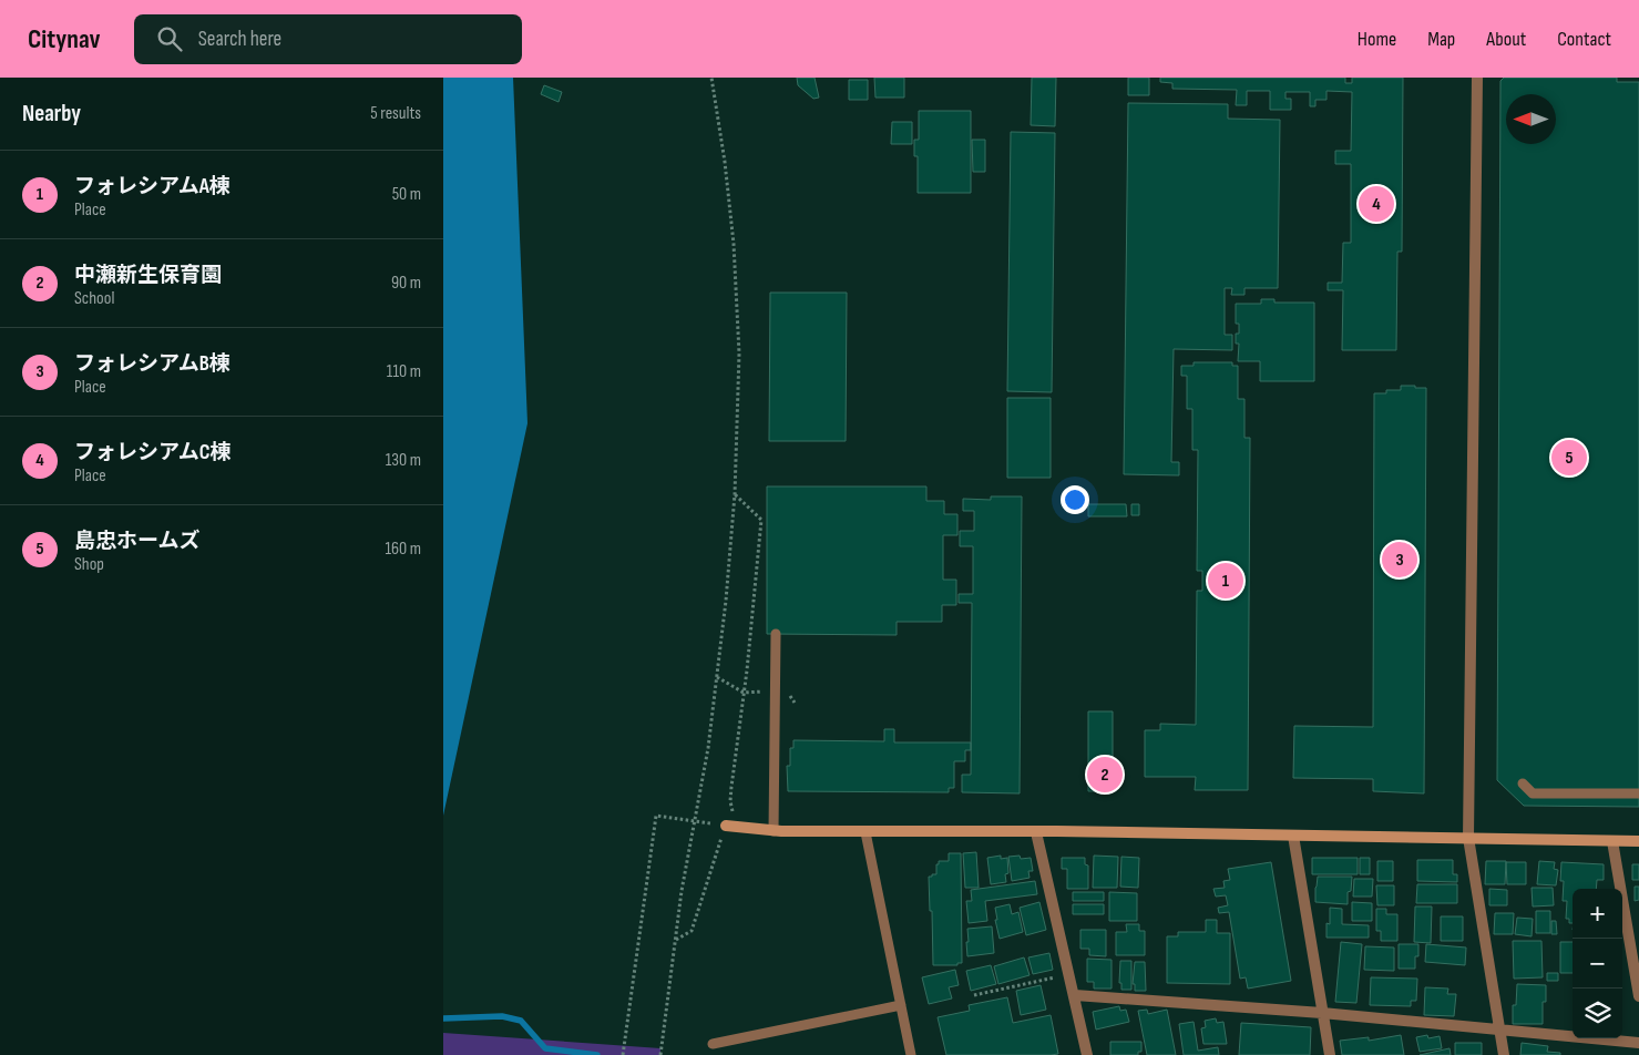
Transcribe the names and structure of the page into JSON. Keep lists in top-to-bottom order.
{
  "north": "left",
  "page": {
    "header": "Citynav",
    "search": "Search here",
    "nav": [
      "Home",
      "Map",
      "About",
      "Contact"
    ],
    "heading": ["Nearby", "5 results"],
    "list": [
      {
        "mark": "1",
        "name": "フォレシアムA棟",
        "note": "Place",
        "value": "50 m"
      },
      {
        "mark": "2",
        "name": "中瀬新生保育園",
        "note": "School",
        "value": "90 m"
      },
      {
        "mark": "3",
        "name": "フォレシアムB棟",
        "note": "Place",
        "value": "110 m"
      },
      {
        "mark": "4",
        "name": "フォレシアムC棟",
        "note": "Place",
        "value": "130 m"
      },
      {
        "mark": "5",
        "name": "島忠ホームズ",
        "note": "Shop",
        "value": "160 m"
      }
    ],
    "pins": [
      "4",
      "5",
      "3",
      "1",
      "2"
    ],
    "map_buttons": ["+", "−"]
  }
}
